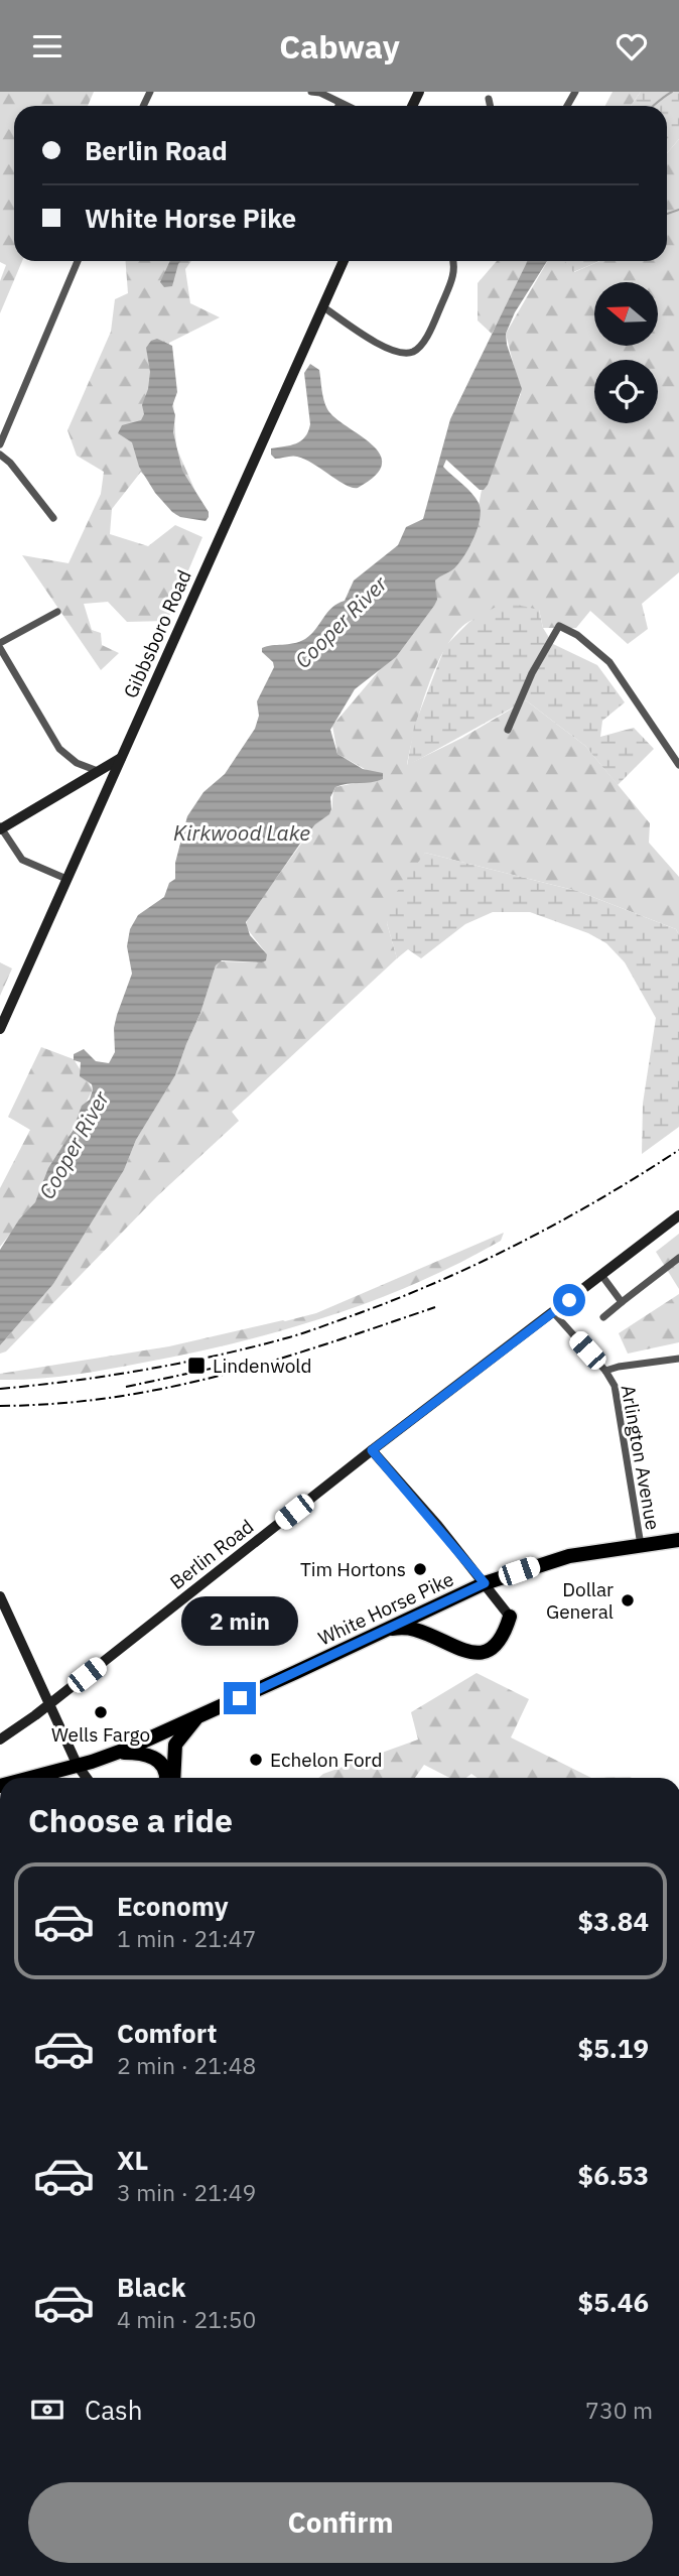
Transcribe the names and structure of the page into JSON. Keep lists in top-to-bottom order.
{
  "streets": {
    "highway": ["White Horse Pike"],
    "street": ["Gibbsboro Road", "Arlington Avenue", "Berlin Road"]
  },
  "crossings": [
    ["Arlington Avenue", "Berlin Road"],
    ["Arlington Avenue", "White Horse Pike"]
  ],
  "water": ["Cooper River", "Kirkwood Lake"],
  "places": {
    "transit": ["Lindenwold"],
    "other": [
      "Tim Hortons",
      "Dollar General",
      "Wells Fargo",
      "Echelon Ford"
    ]
  },
  "north": "left",
  "page": {
    "header": "Cabway",
    "banner": ["Berlin Road", "White Horse Pike"],
    "bubble": "2 min",
    "heading": "Choose a ride",
    "list": [
      {
        "name": "Economy",
        "note": "1 min · 21:47",
        "value": "$3.84"
      },
      {
        "name": "Comfort",
        "note": "2 min · 21:48",
        "value": "$5.19"
      },
      {
        "name": "XL",
        "note": "3 min · 21:49",
        "value": "$6.53"
      },
      {
        "name": "Black",
        "note": "4 min · 21:50",
        "value": "$5.46"
      }
    ],
    "pay": ["Cash", "730 m"],
    "buttons": "Confirm"
  }
}
